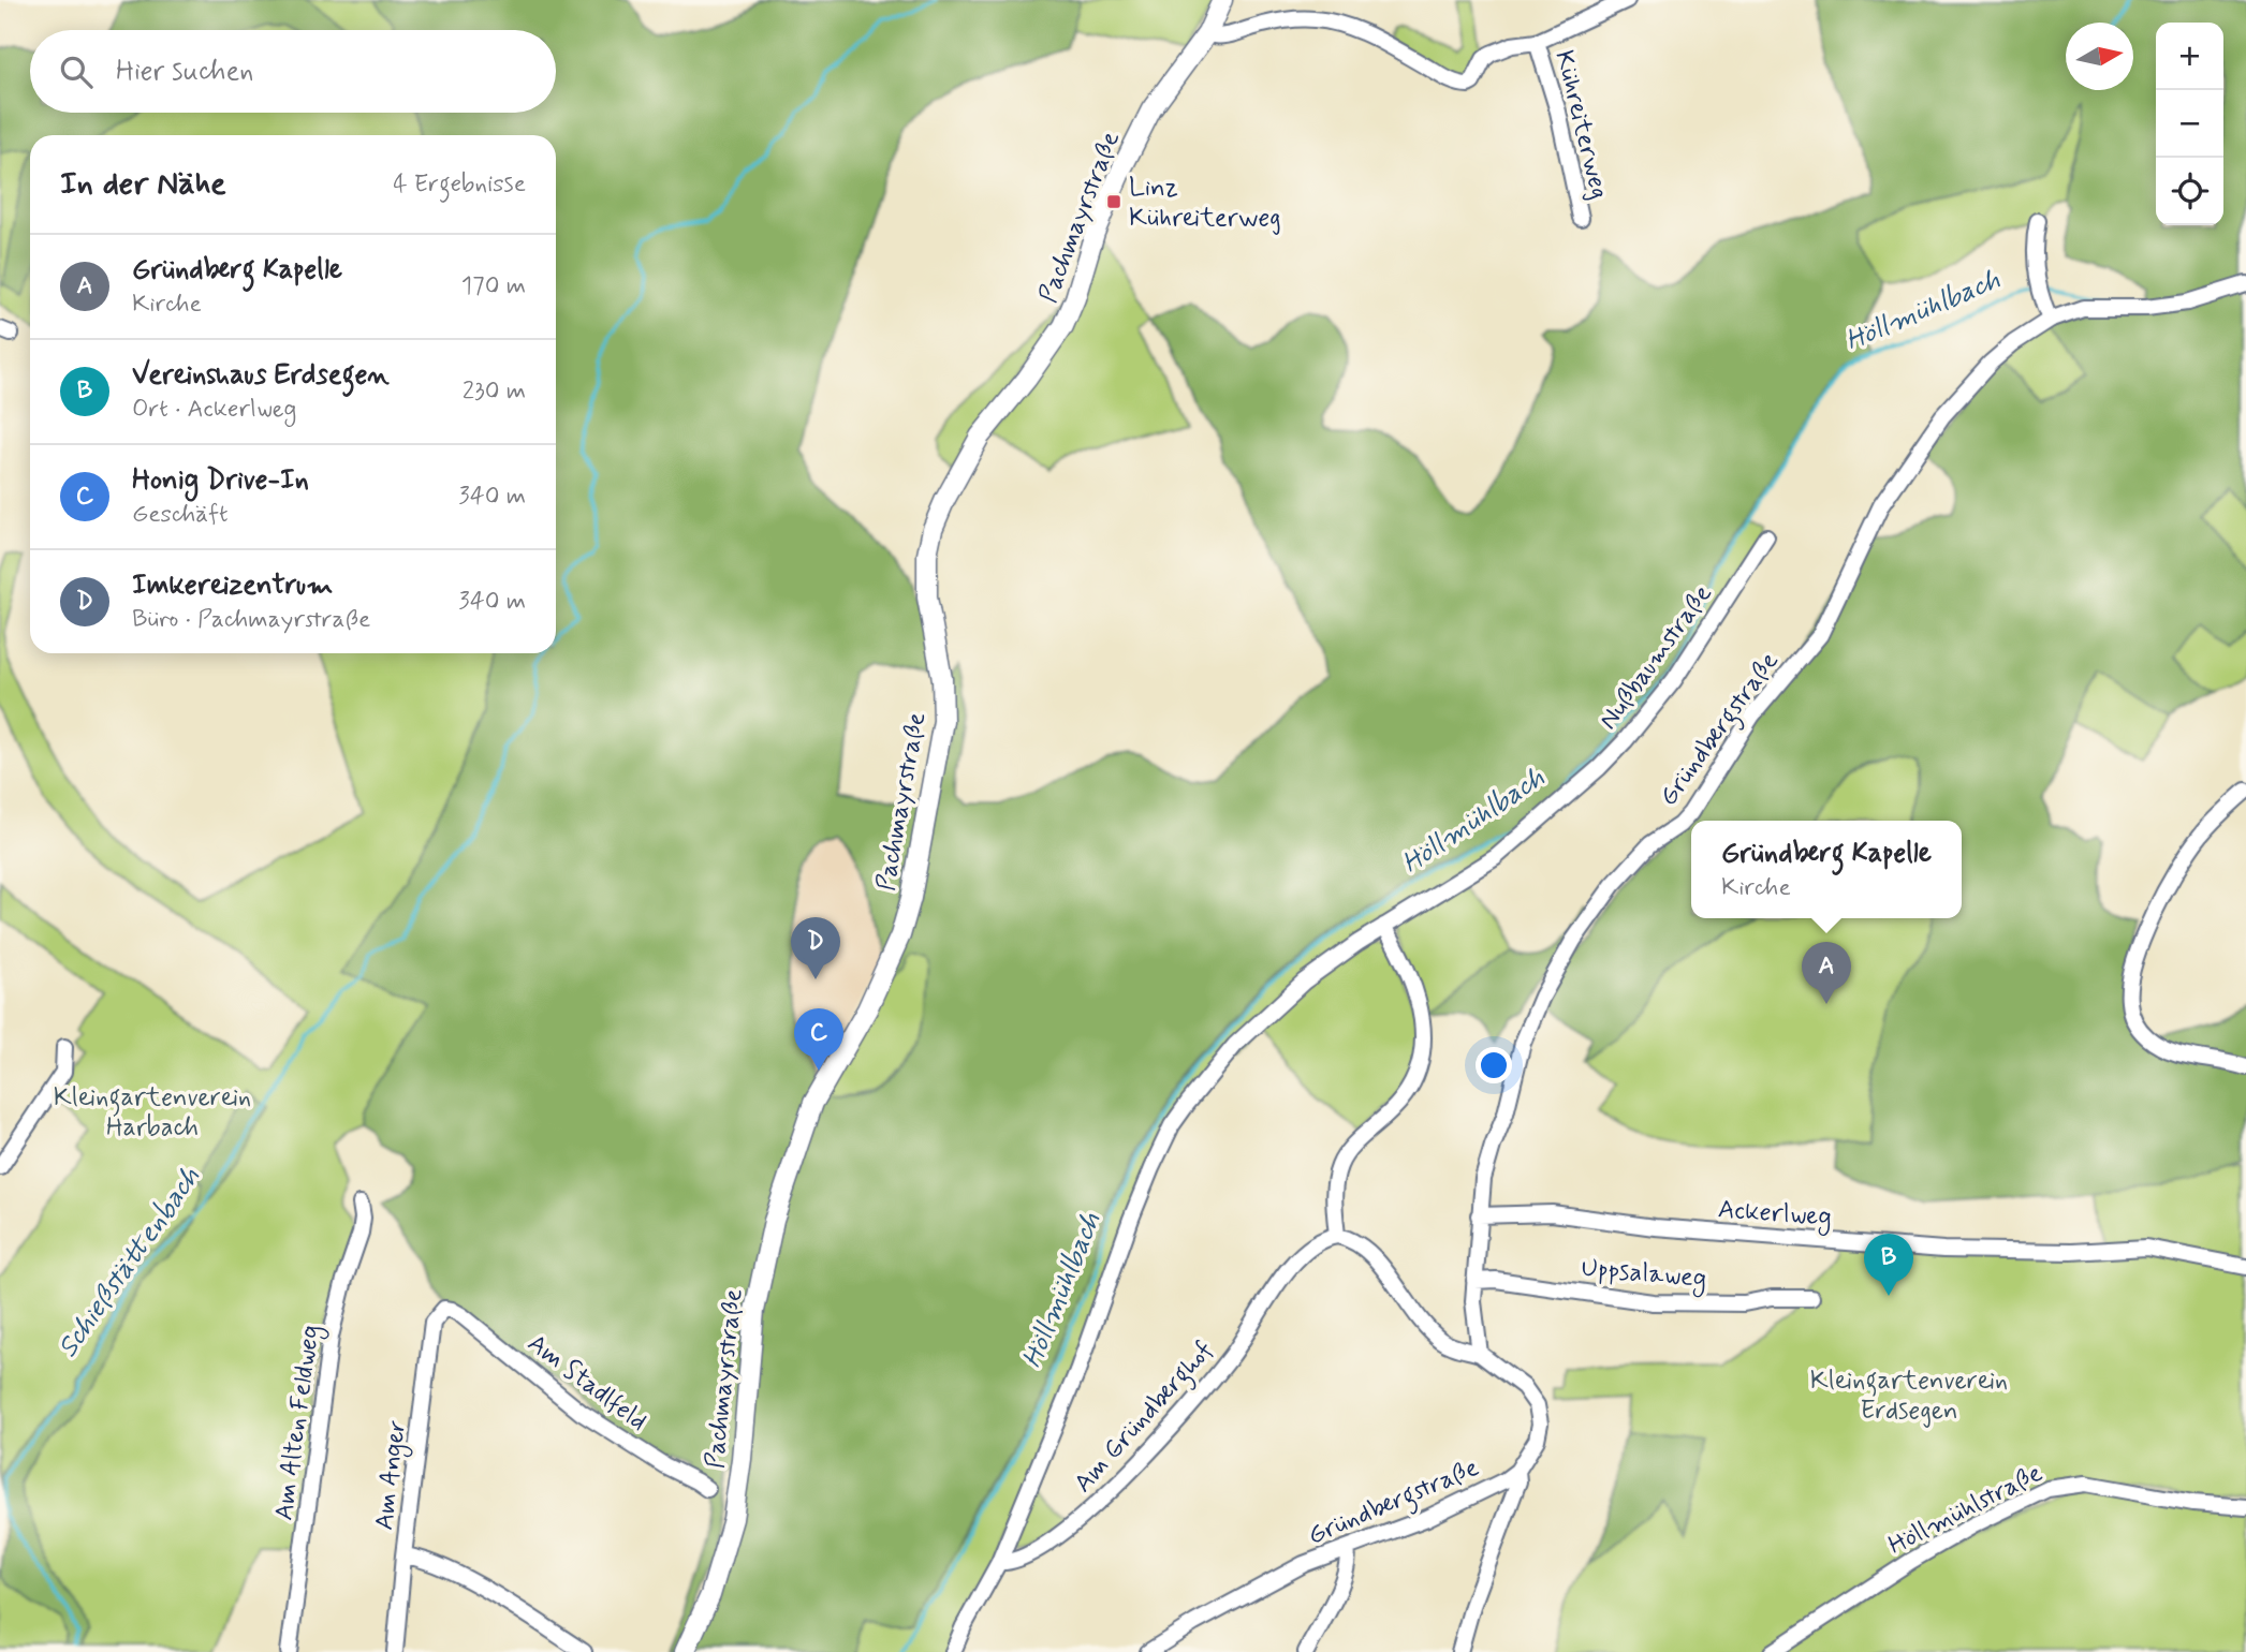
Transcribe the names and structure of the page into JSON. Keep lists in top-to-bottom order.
{
  "streets": {
    "street": [
      "Kühreiterweg",
      "Pachmayrstraße",
      "Nußbaumstraße",
      "Gründbergstraße",
      "Ackerlweg",
      "Uppsalaweg",
      "Am Stadlfeld",
      "Am Gründberghof",
      "Am Alten Feldweg",
      "Am Anger",
      "Höllmühlstraße"
    ]
  },
  "crossings": [
    ["Kühreiterweg", "Pachmayrstraße"],
    ["Nußbaumstraße", "Am Gründberghof"],
    ["Gründbergstraße", "Ackerlweg"],
    ["Gründbergstraße", "Uppsalaweg"],
    ["Am Stadlfeld", "Am Anger"]
  ],
  "water": ["Höllmühlbach", "Schießstättenbach"],
  "parks": ["Kleingartenverein Harbach", "Kleingartenverein Erdsegen"],
  "places": {
    "transit": ["Linz Kühreiterweg"]
  },
  "north": "right",
  "page": {
    "map_buttons": ["+", "−"],
    "search": "Hier suchen",
    "heading": ["In der Nähe", "4 Ergebnisse"],
    "list": [
      {
        "mark": "A",
        "name": "Gründberg Kapelle",
        "note": "Kirche",
        "value": "170 m"
      },
      {
        "mark": "B",
        "name": "Vereinshaus Erdsegen",
        "note": "Ort · Ackerlweg",
        "value": "230 m"
      },
      {
        "mark": "C",
        "name": "Honig Drive-In",
        "note": "Geschäft",
        "value": "340 m"
      },
      {
        "mark": "D",
        "name": "Imkereizentrum",
        "note": "Büro · Pachmayrstraße",
        "value": "340 m"
      }
    ],
    "popup": ["Gründberg Kapelle", "Kirche"],
    "pins": [
      "D",
      "A",
      "C",
      "B"
    ]
  }
}
